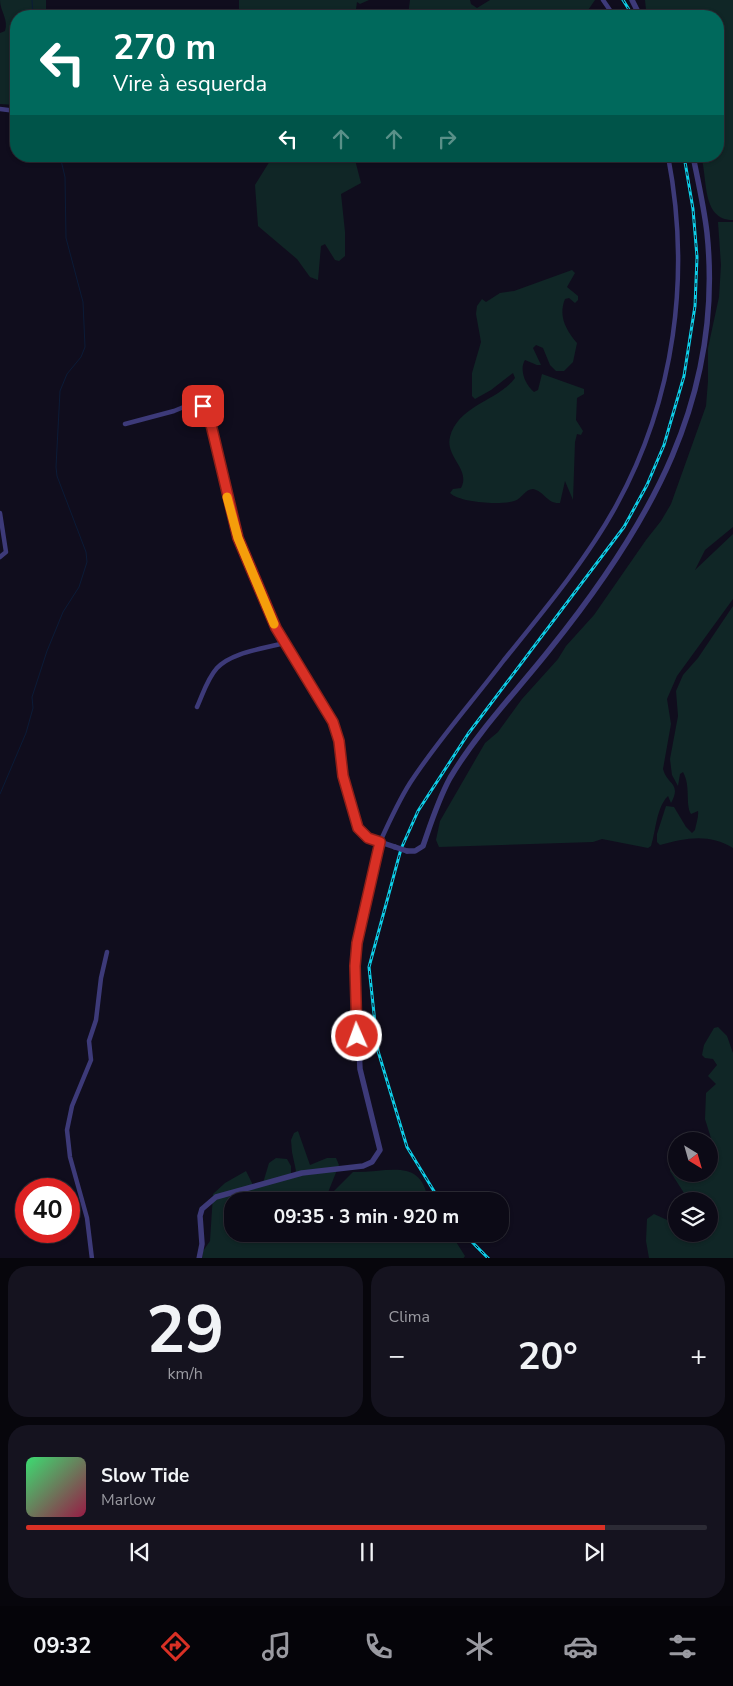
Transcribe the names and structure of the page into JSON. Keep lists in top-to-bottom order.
{
  "north": "bottom right",
  "page": {
    "turn": ["270 m", "Vire à esquerda"],
    "limit": "40",
    "trip": "09:35 · 3 min · 920 m",
    "tile": [
      ["29", "km/h"],
      "Clima"
    ],
    "heat": ["−", "20°", "+"],
    "song": ["Slow Tide", "Marlow"],
    "tabs": "09:32"
  }
}
